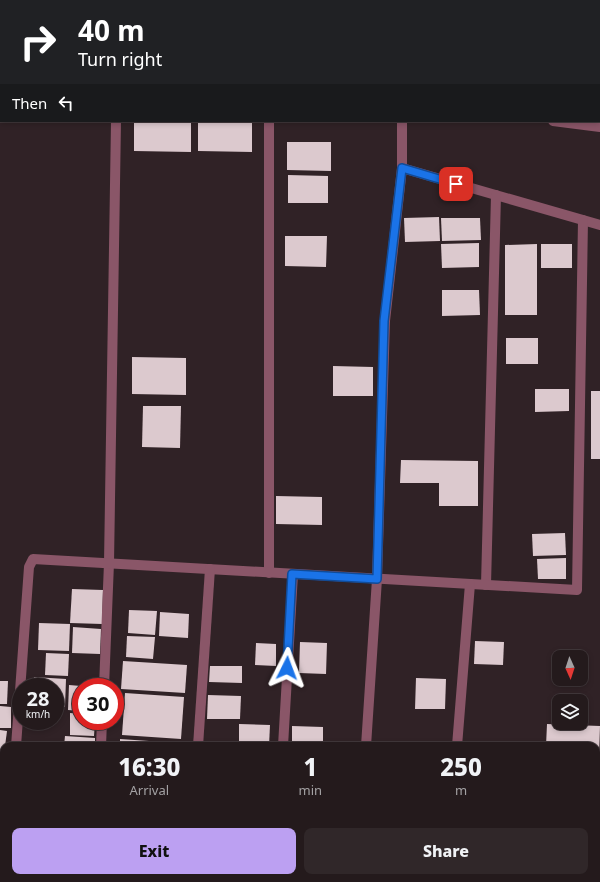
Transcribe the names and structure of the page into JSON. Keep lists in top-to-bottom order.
{
  "north": "bottom",
  "page": {
    "turn": ["40 m", "Turn right"],
    "then": "Then",
    "speed": "28 km/h",
    "limit": "30",
    "eta": [
      "16:30",
      "Arrival",
      "1",
      "min",
      "250",
      "m"
    ],
    "buttons": ["Exit", "Share"]
  }
}
